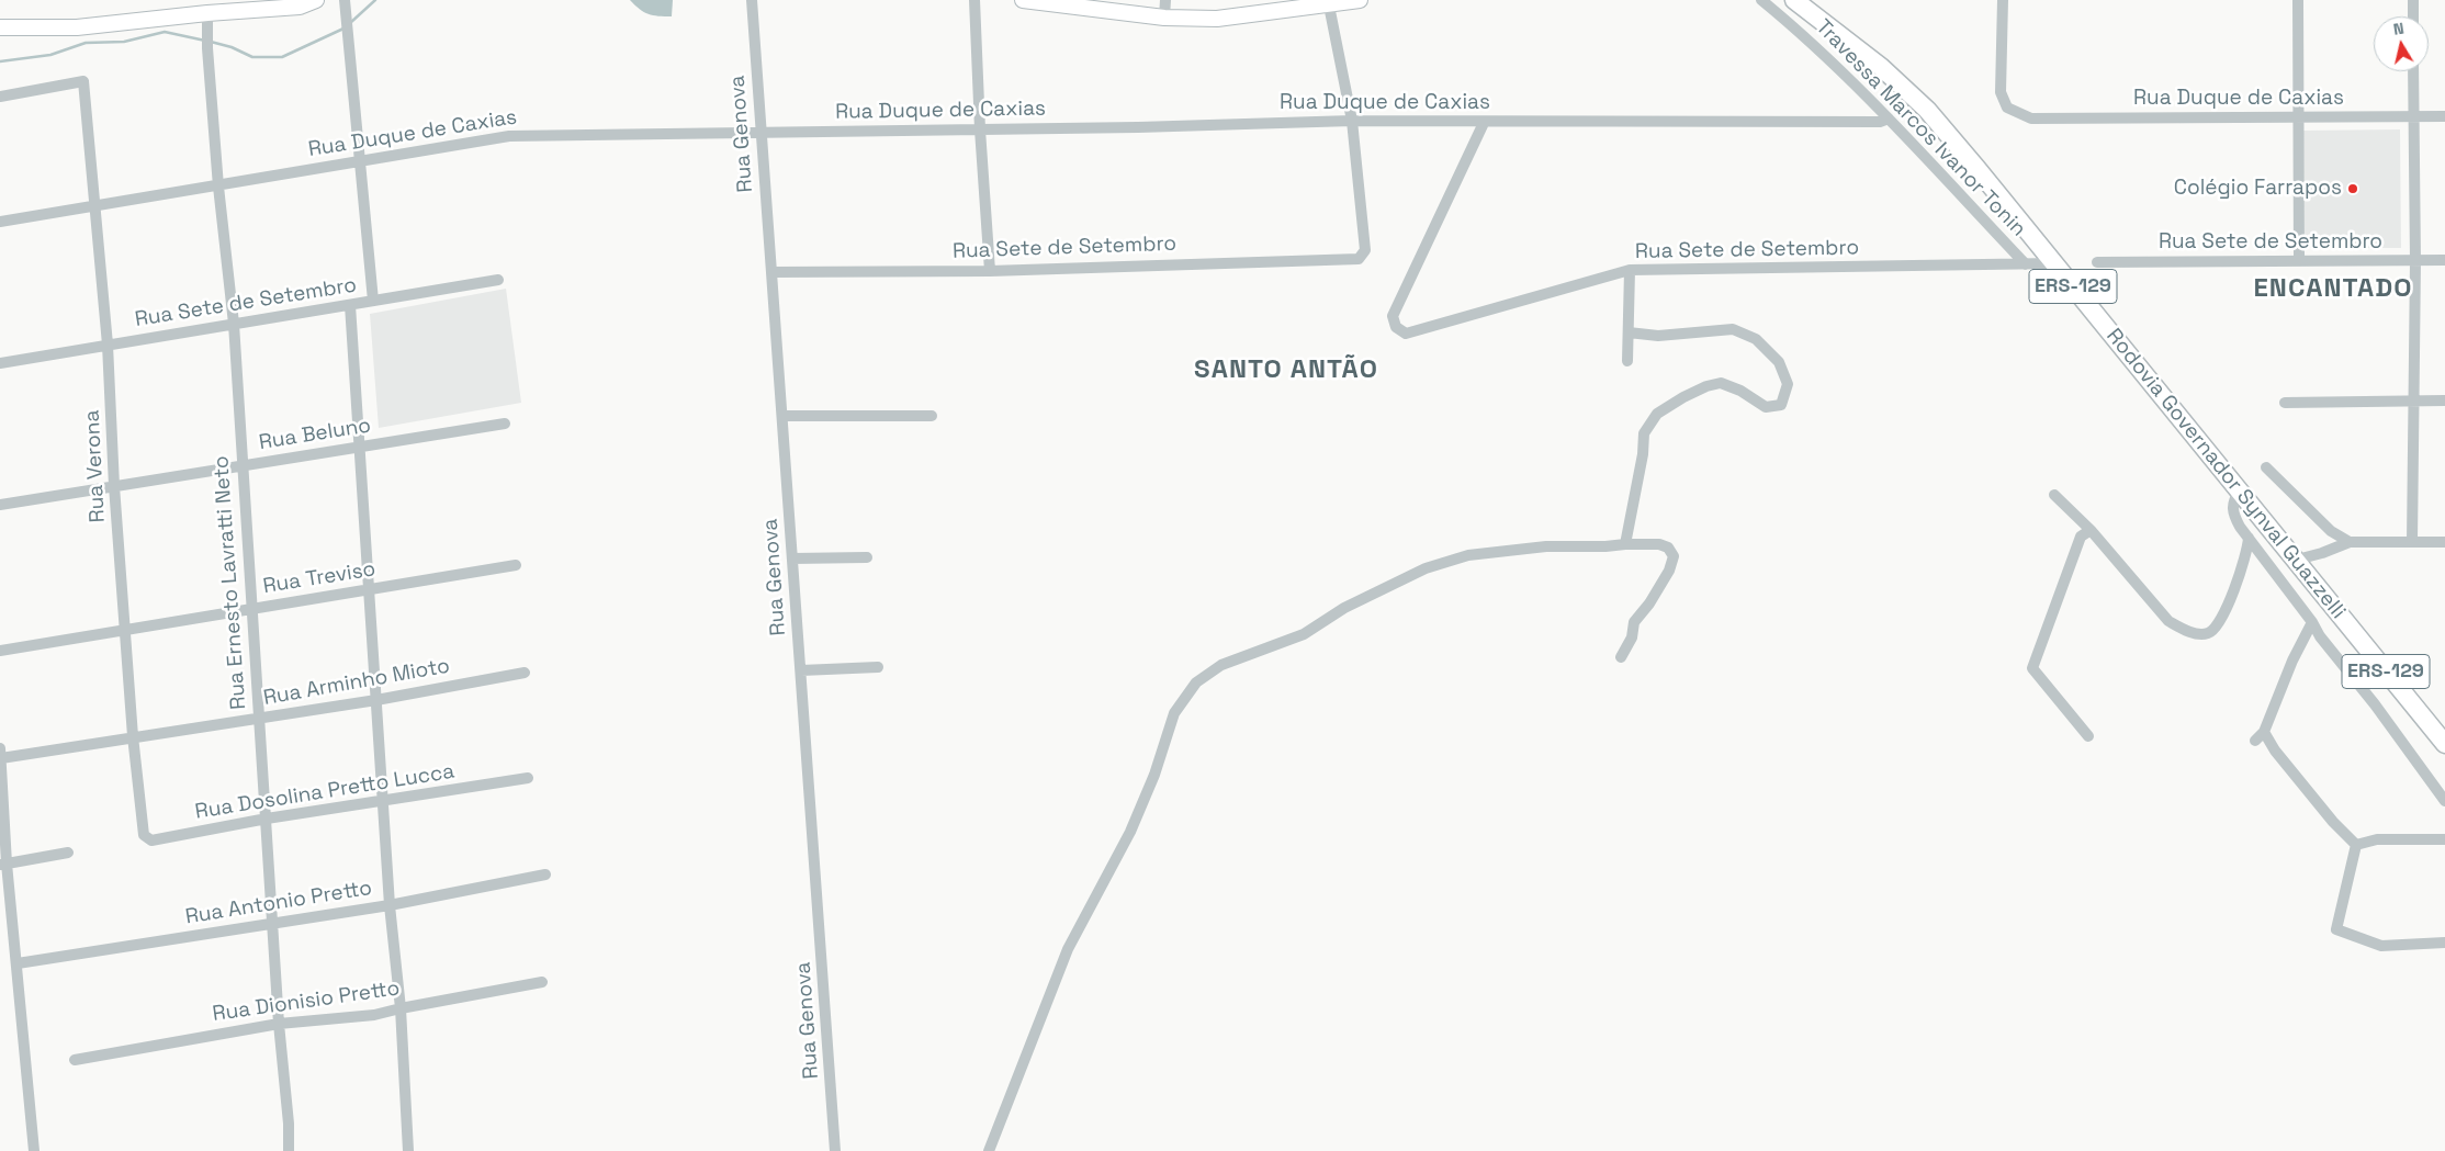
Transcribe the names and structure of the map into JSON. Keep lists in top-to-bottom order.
{
  "streets": {
    "main road": ["ERS-129", "Rodovia Governador Synval Guazzelli"],
    "street": [
      "Rua Duque de Caxias",
      "Travessa Marcos Ivanor Tonin",
      "Rua Genova",
      "Rua Sete de Setembro",
      "Rua Beluno",
      "Rua Verona",
      "Rua Treviso",
      "Rua Ernesto Lavratti Neto",
      "Rua Arminho Mioto",
      "Rua Dosolina Pretto Lucca",
      "Rua Antonio Pretto",
      "Rua Dionisio Pretto"
    ]
  },
  "crossings": [
    ["Rua Duque de Caxias", "Travessa Marcos Ivanor Tonin"],
    ["Rua Duque de Caxias", "Rua Genova"],
    ["Rua Duque de Caxias", "Rua Sete de Setembro"],
    ["Rua Duque de Caxias", "Rua Verona"],
    ["Rua Duque de Caxias", "Rua Ernesto Lavratti Neto"],
    ["Travessa Marcos Ivanor Tonin", "Rua Sete de Setembro"],
    ["Rua Genova", "Rua Sete de Setembro"],
    ["Rua Sete de Setembro", "Rua Verona"],
    ["Rua Sete de Setembro", "Rodovia Governador Synval Guazzelli"],
    ["Rua Sete de Setembro", "Rua Ernesto Lavratti Neto"],
    ["Rua Beluno", "Rua Verona"],
    ["Rua Beluno", "Rua Ernesto Lavratti Neto"],
    ["Rua Verona", "Rua Treviso"],
    ["Rua Verona", "Rua Arminho Mioto"],
    ["Rua Verona", "Rua Dosolina Pretto Lucca"],
    ["Rua Treviso", "Rua Ernesto Lavratti Neto"],
    ["Rua Ernesto Lavratti Neto", "Rua Arminho Mioto"],
    ["Rua Ernesto Lavratti Neto", "Rua Dosolina Pretto Lucca"],
    ["Rua Ernesto Lavratti Neto", "Rua Antonio Pretto"],
    ["Rua Ernesto Lavratti Neto", "Rua Dionisio Pretto"]
  ],
  "districts": ["ENCANTADO", "SANTO ANTÃO"],
  "places": ["Colégio Farrapos"],
  "north": "top"
}
